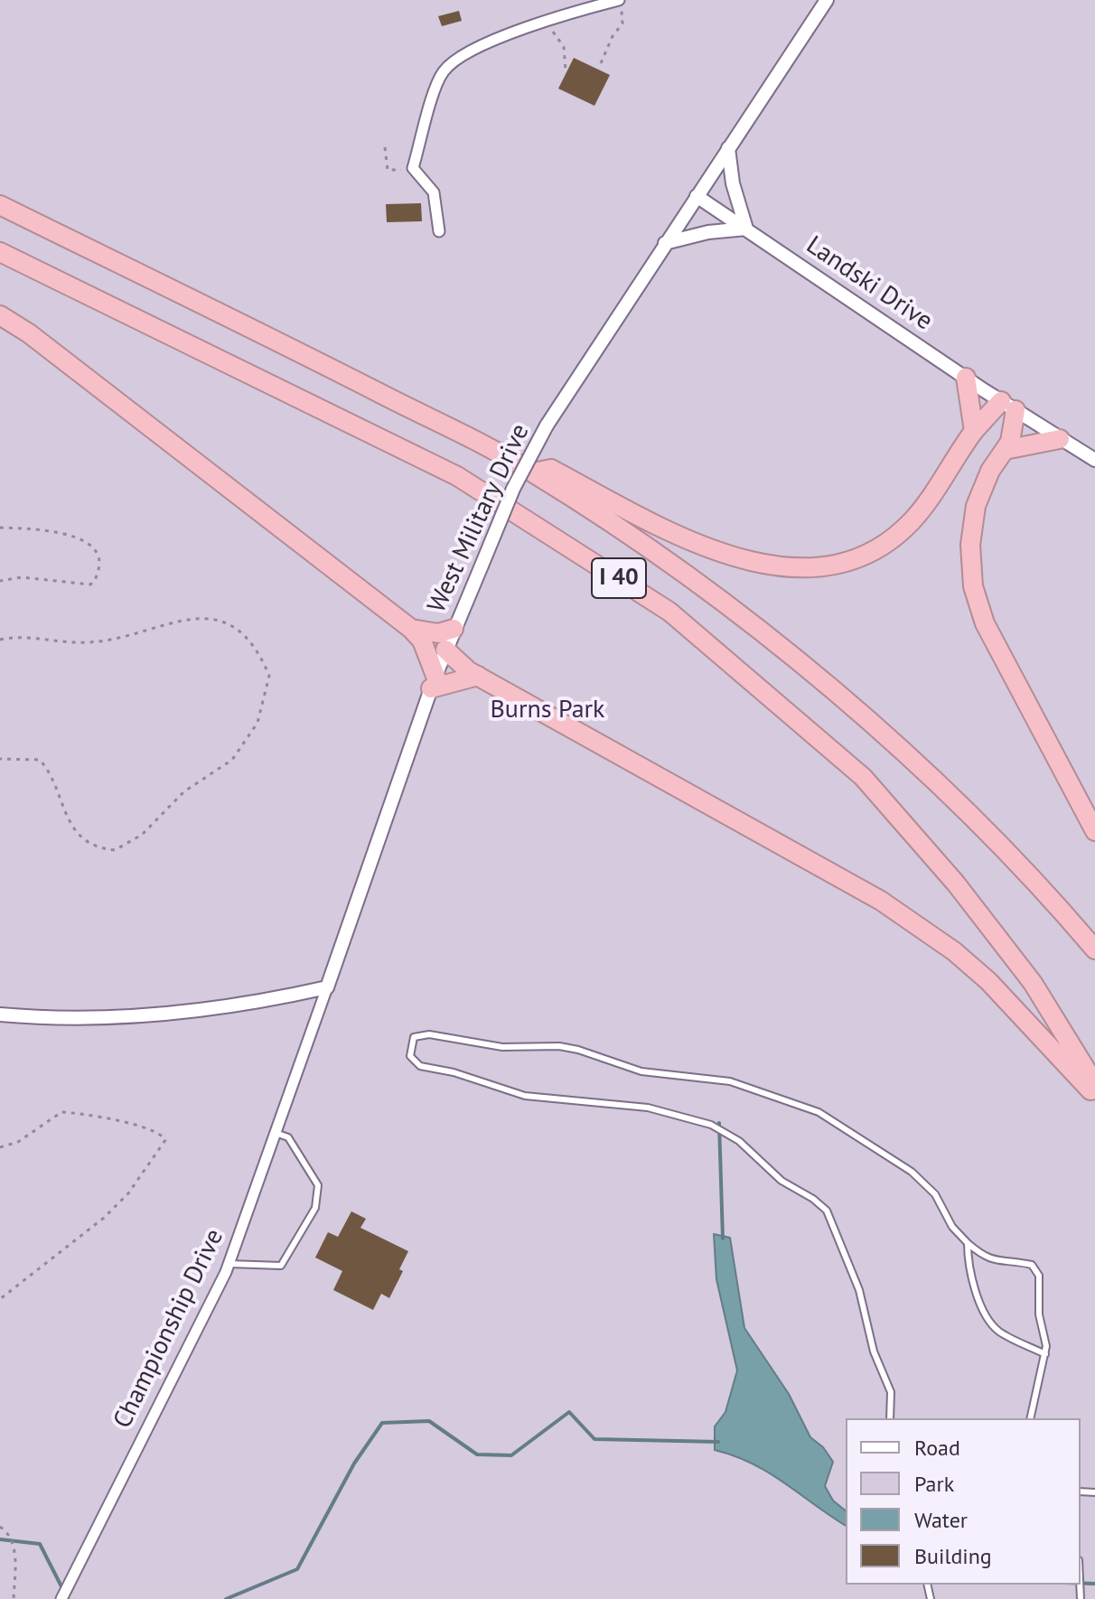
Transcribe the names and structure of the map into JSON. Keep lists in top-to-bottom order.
{
  "streets": {
    "highway": ["I 40"],
    "street": ["Landski Drive", "West Military Drive", "Championship Drive"]
  },
  "crossings": [
    ["Landski Drive", "West Military Drive"],
    ["West Military Drive", "Championship Drive"]
  ],
  "parks": ["Burns Park"],
  "legend": [
    "Road",
    "Park",
    "Water",
    "Building"
  ]
}
